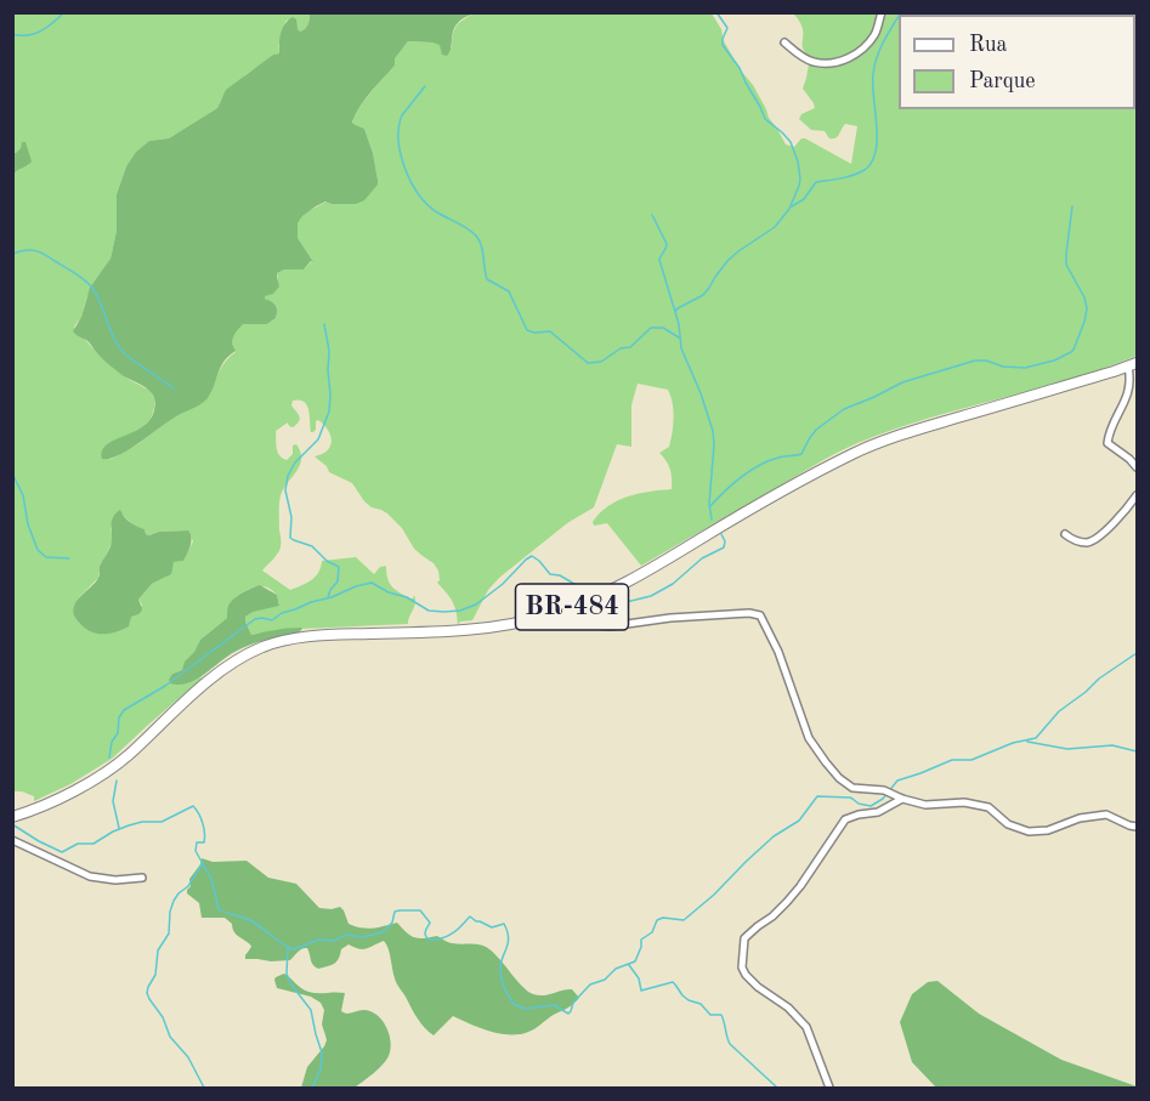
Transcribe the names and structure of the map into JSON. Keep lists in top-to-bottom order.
{
  "streets": {
    "main road": ["BR-484"]
  },
  "legend": ["Rua", "Parque"]
}
